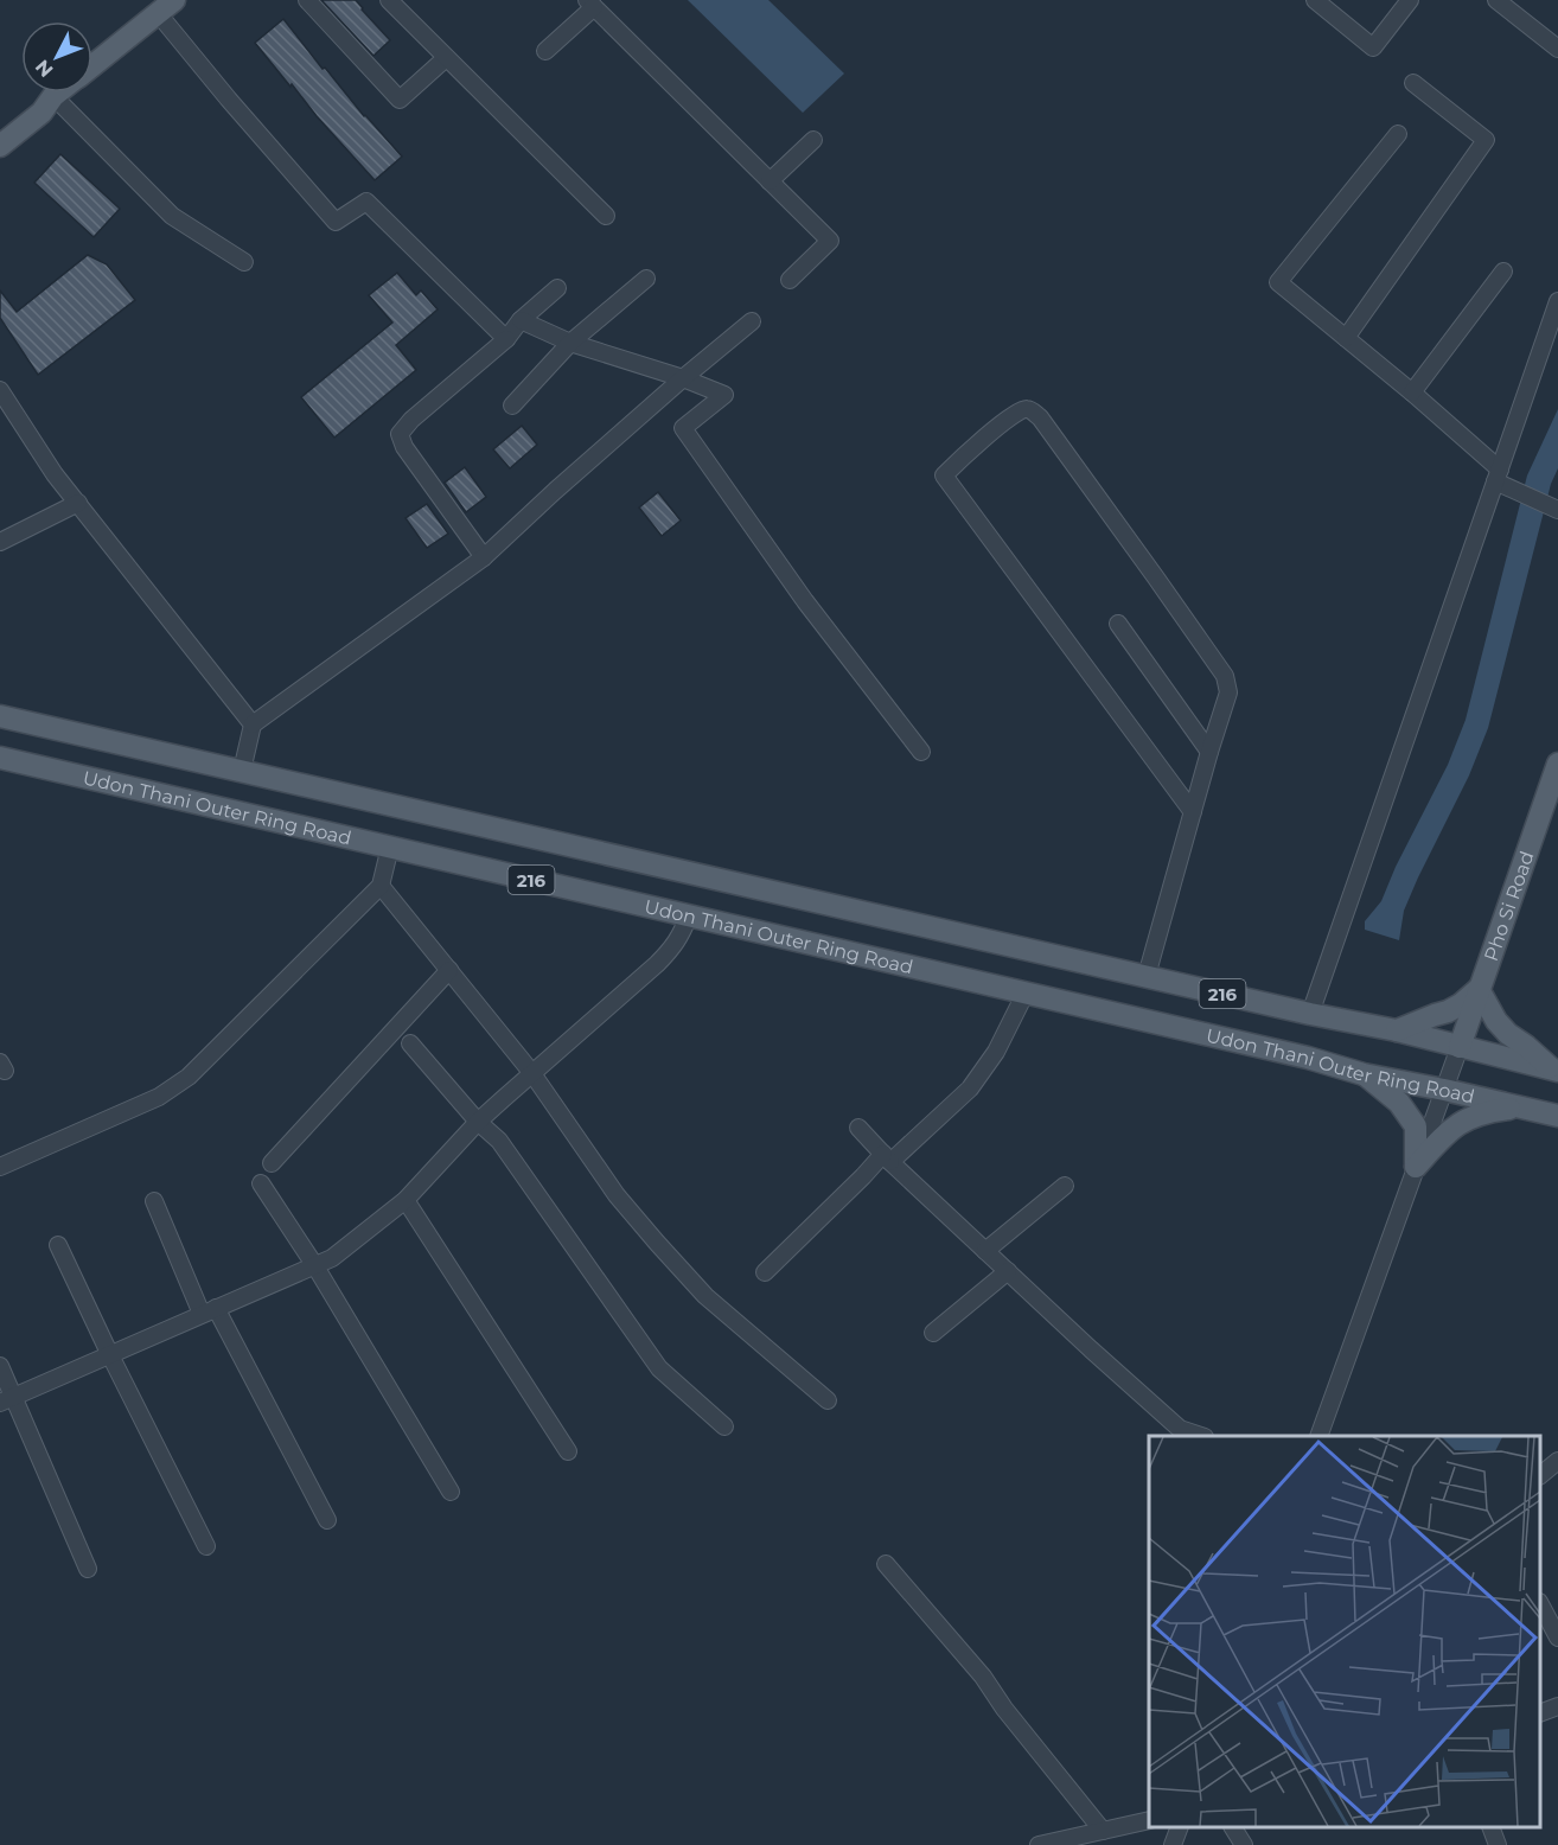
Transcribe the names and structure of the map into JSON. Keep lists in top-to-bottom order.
{
  "streets": {
    "main road": ["Udon Thani Outer Ring Road", "216", "Pho Si Road"]
  },
  "crossings": [
    ["Udon Thani Outer Ring Road", "Pho Si Road"]
  ],
  "north": "bottom left"
}
